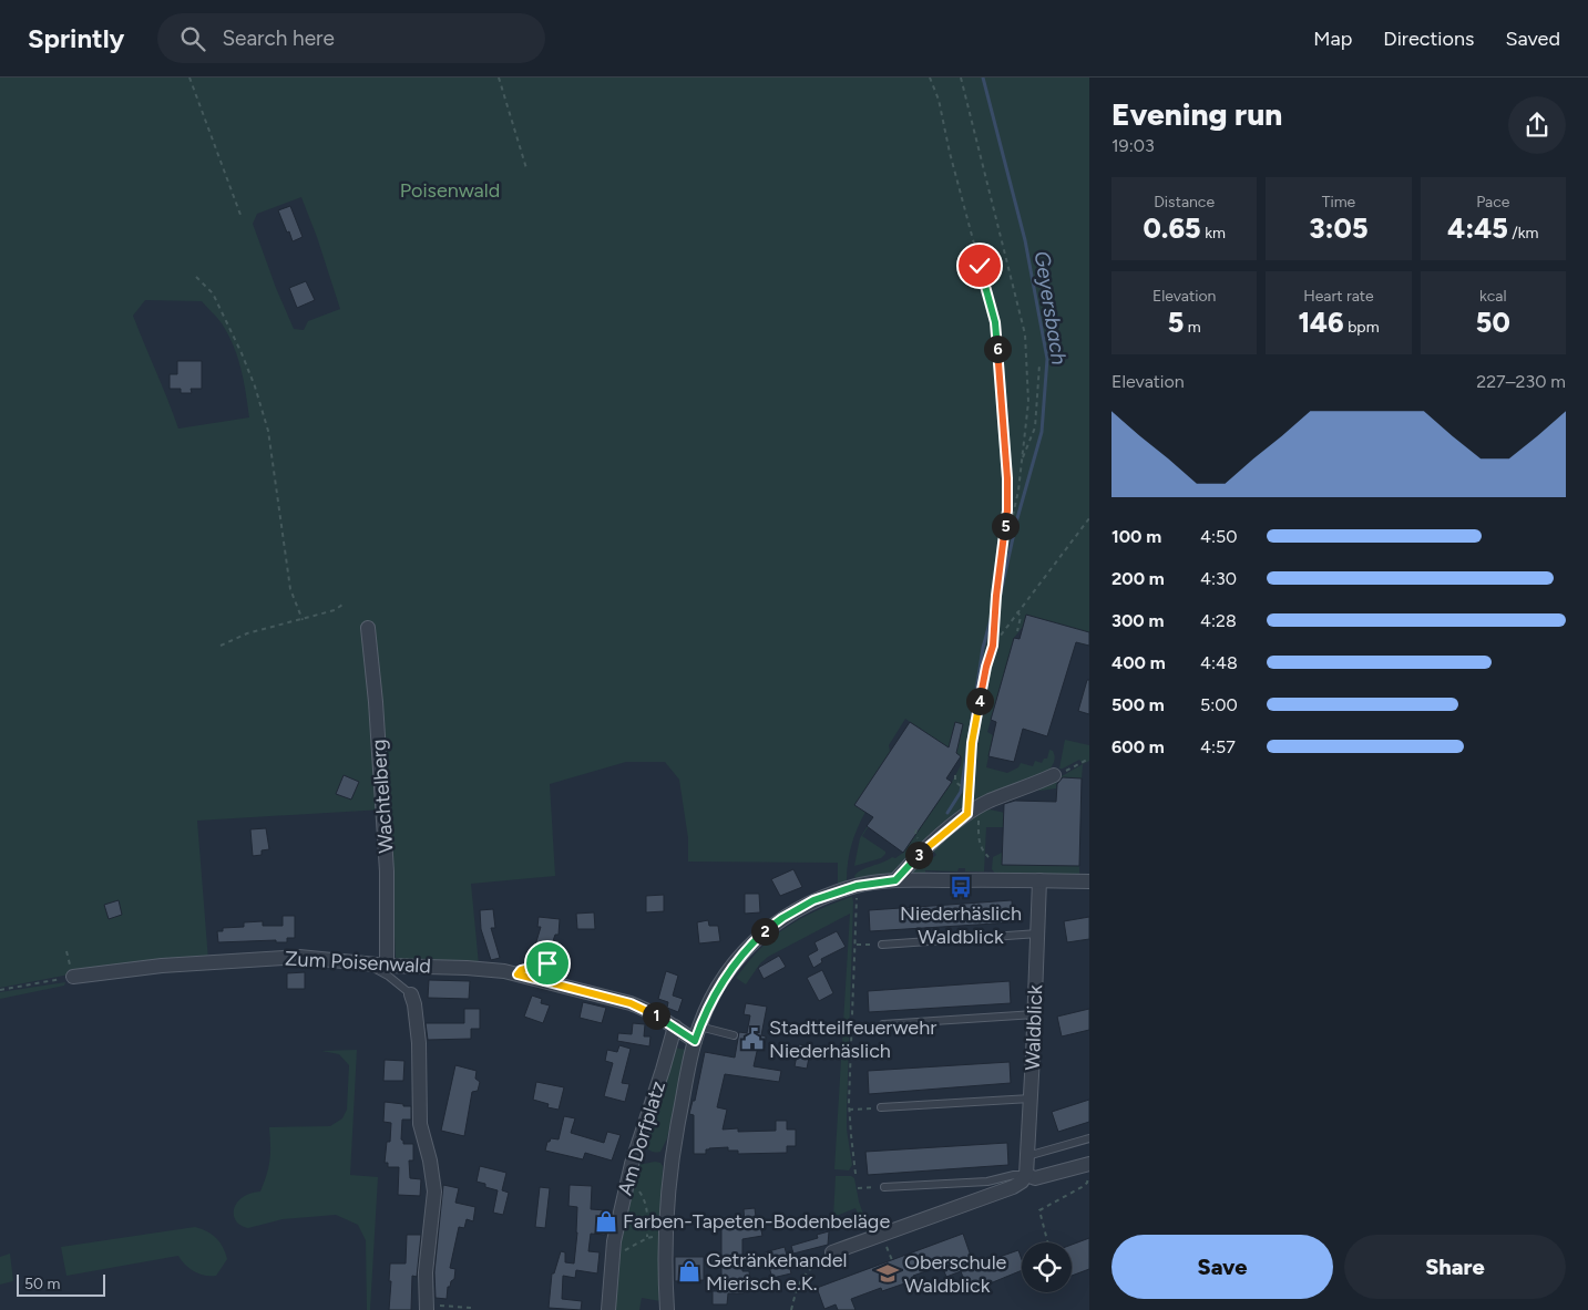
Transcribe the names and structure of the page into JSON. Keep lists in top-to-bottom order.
{
  "streets": {
    "street": [
      "Wachtelberg",
      "Zum Poisenwald",
      "Waldblick",
      "Am Dorfplatz"
    ]
  },
  "crossings": [
    ["Wachtelberg", "Zum Poisenwald"],
    ["Zum Poisenwald", "Am Dorfplatz"],
    ["Waldblick", "Am Dorfplatz"]
  ],
  "water": ["Geyersbach"],
  "parks": ["Poisenwald"],
  "places": {
    "bus stop": ["Niederhäslich Waldblick"],
    "public building": ["Stadtteilfeuerwehr Niederhäslich"],
    "shop": ["Farben-Tapeten-Bodenbeläge", "Getränkehandel Mierisch e.K."],
    "school or university": ["Oberschule Waldblick"]
  },
  "scale_bar": "50 m",
  "page": {
    "header": "Sprintly",
    "search": "Search here",
    "nav": ["Map", "Directions", "Saved"],
    "heading": ["Evening run", "19:03"],
    "stats": [
      ["Distance", "0.65 km"],
      ["Time", "3:05"],
      ["Pace", "4:45 /km"],
      ["Elevation", "5 m"],
      ["Heart rate", "146 bpm"],
      ["kcal", "50"]
    ],
    "pins": [
      "6",
      "5",
      "4",
      "3",
      "2",
      "1"
    ],
    "chart": ["Elevation", "227–230 m"],
    "list": [
      {
        "name": "100 m",
        "note": "4:50"
      },
      {
        "name": "200 m",
        "note": "4:30"
      },
      {
        "name": "300 m",
        "note": "4:28"
      },
      {
        "name": "400 m",
        "note": "4:48"
      },
      {
        "name": "500 m",
        "note": "5:00"
      },
      {
        "name": "600 m",
        "note": "4:57"
      }
    ],
    "buttons": ["Save", "Share"],
    "scale": "50 m"
  }
}
